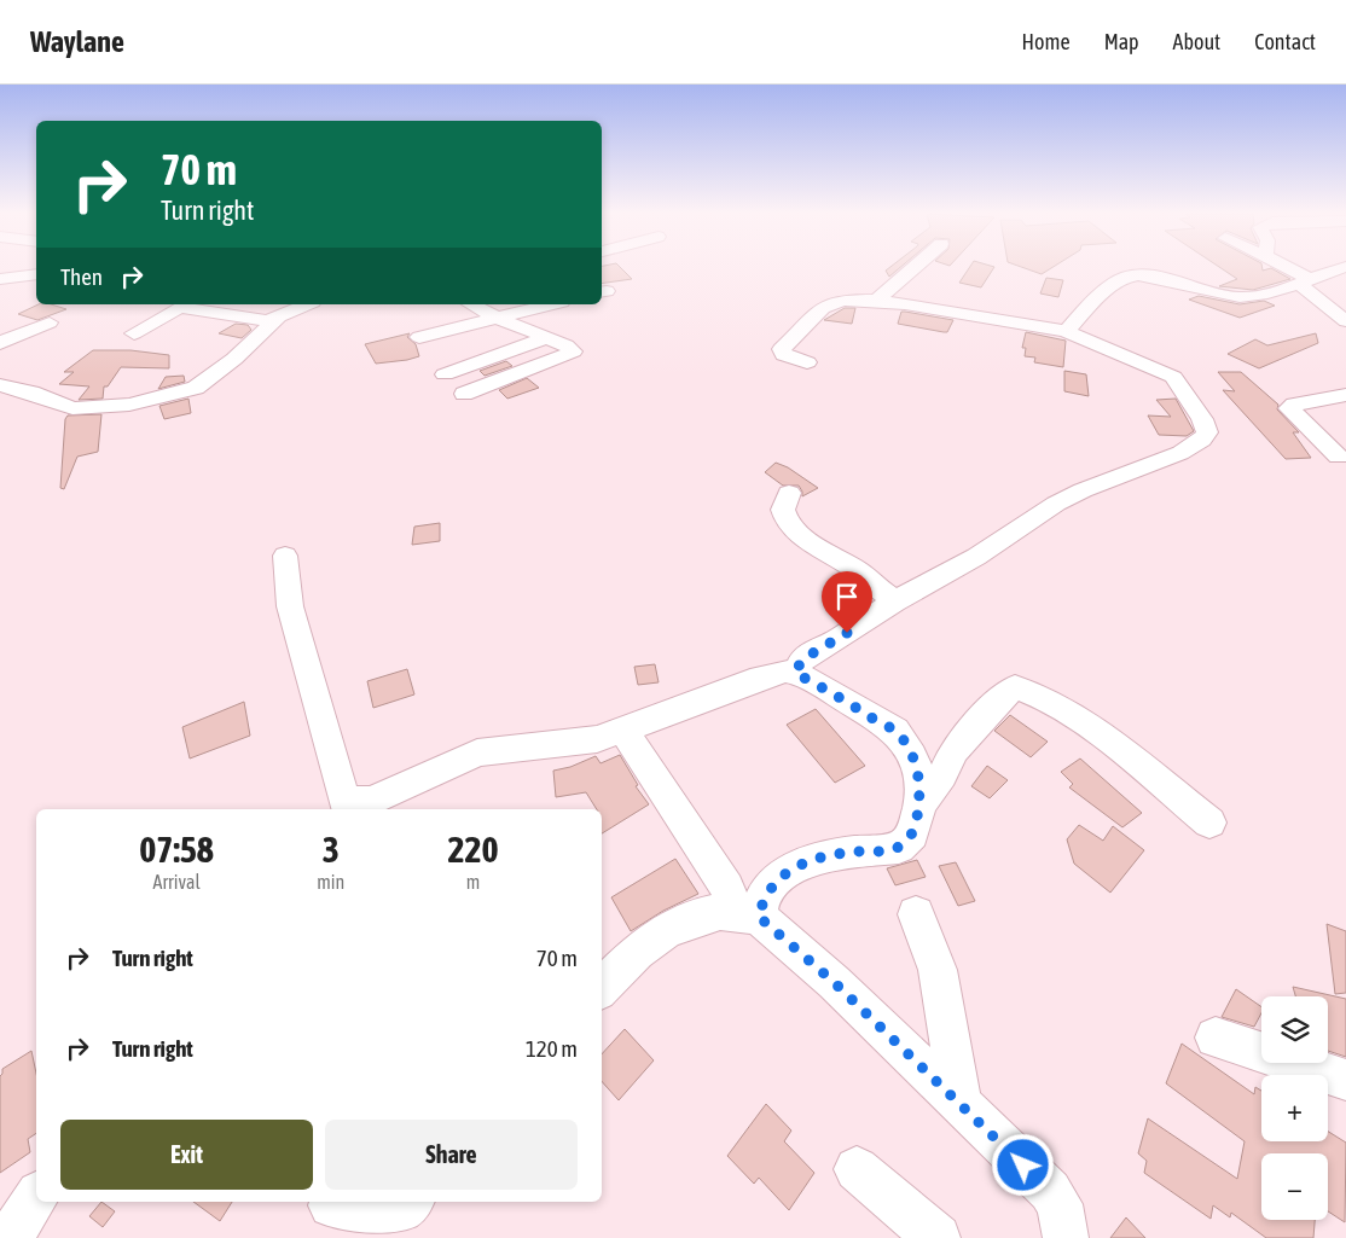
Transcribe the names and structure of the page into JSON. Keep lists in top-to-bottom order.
{
  "page": {
    "header": "Waylane",
    "nav": [
      "Home",
      "Map",
      "About",
      "Contact"
    ],
    "turn": ["70 m", "Turn right"],
    "then": "Then",
    "eta": [
      "07:58",
      "Arrival",
      "3",
      "min",
      "220",
      "m"
    ],
    "list": [
      {
        "name": "Turn right",
        "value": "70 m"
      },
      {
        "name": "Turn right",
        "value": "120 m"
      }
    ],
    "map_buttons": ["+", "−"],
    "buttons": ["Exit", "Share"]
  }
}
